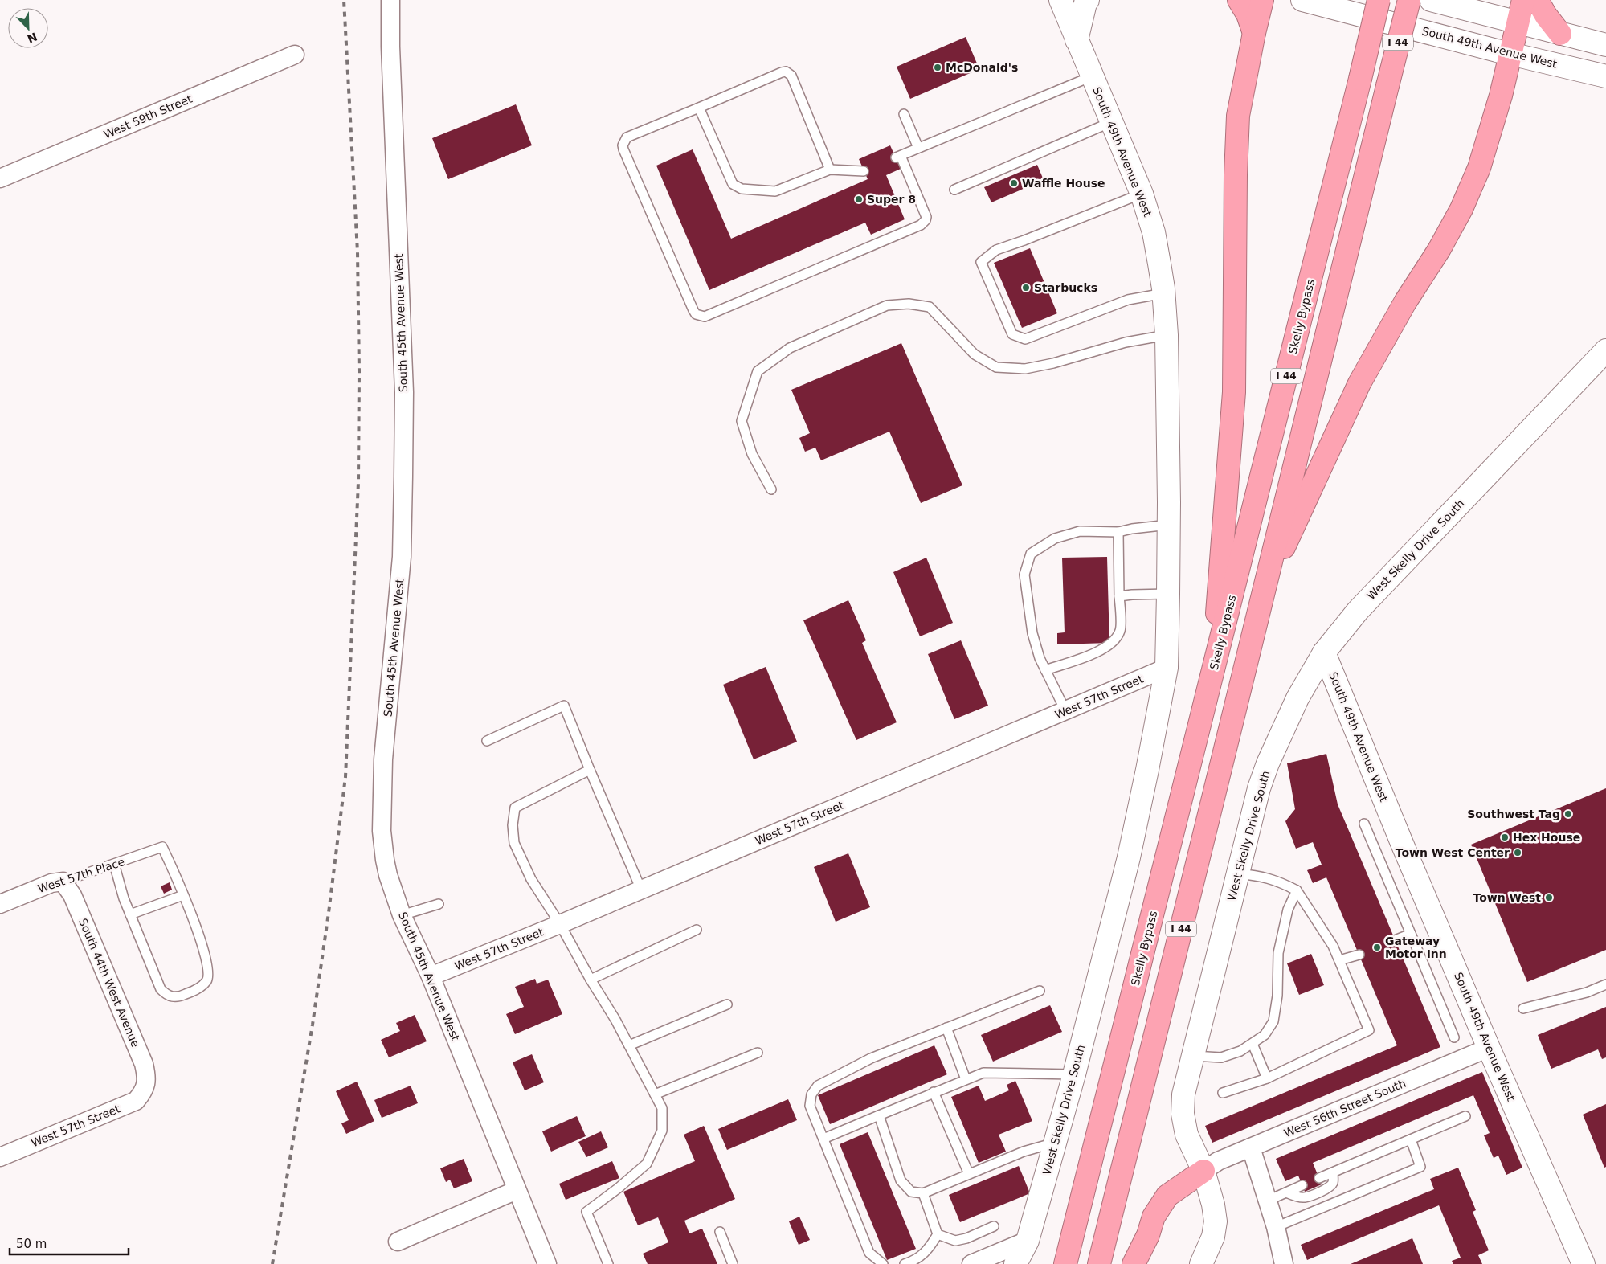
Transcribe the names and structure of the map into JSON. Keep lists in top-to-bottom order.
{
  "streets": {
    "highway": ["I 44", "Skelly Bypass"],
    "street": [
      "South 49th Avenue West",
      "West 59th Street",
      "South 45th Avenue West",
      "West Skelly Drive South",
      "West 57th Street",
      "West 57th Place",
      "South 44th West Avenue",
      "West 56th Street South"
    ]
  },
  "crossings": [
    ["South 49th Avenue West", "West Skelly Drive South"],
    ["South 49th Avenue West", "West 56th Street South"],
    ["South 45th Avenue West", "West 57th Street"],
    ["West Skelly Drive South", "West 57th Street"],
    ["West Skelly Drive South", "West 56th Street South"],
    ["West 57th Street", "South 44th West Avenue"],
    ["West 57th Place", "South 44th West Avenue"]
  ],
  "places": [
    "McDonald's",
    "Waffle House",
    "Super 8",
    "Starbucks",
    "Southwest Tag",
    "Hex House",
    "Town West Center",
    "Town West",
    "Gateway Motor Inn"
  ],
  "scale_bar": "50 m",
  "north": "bottom right"
}
